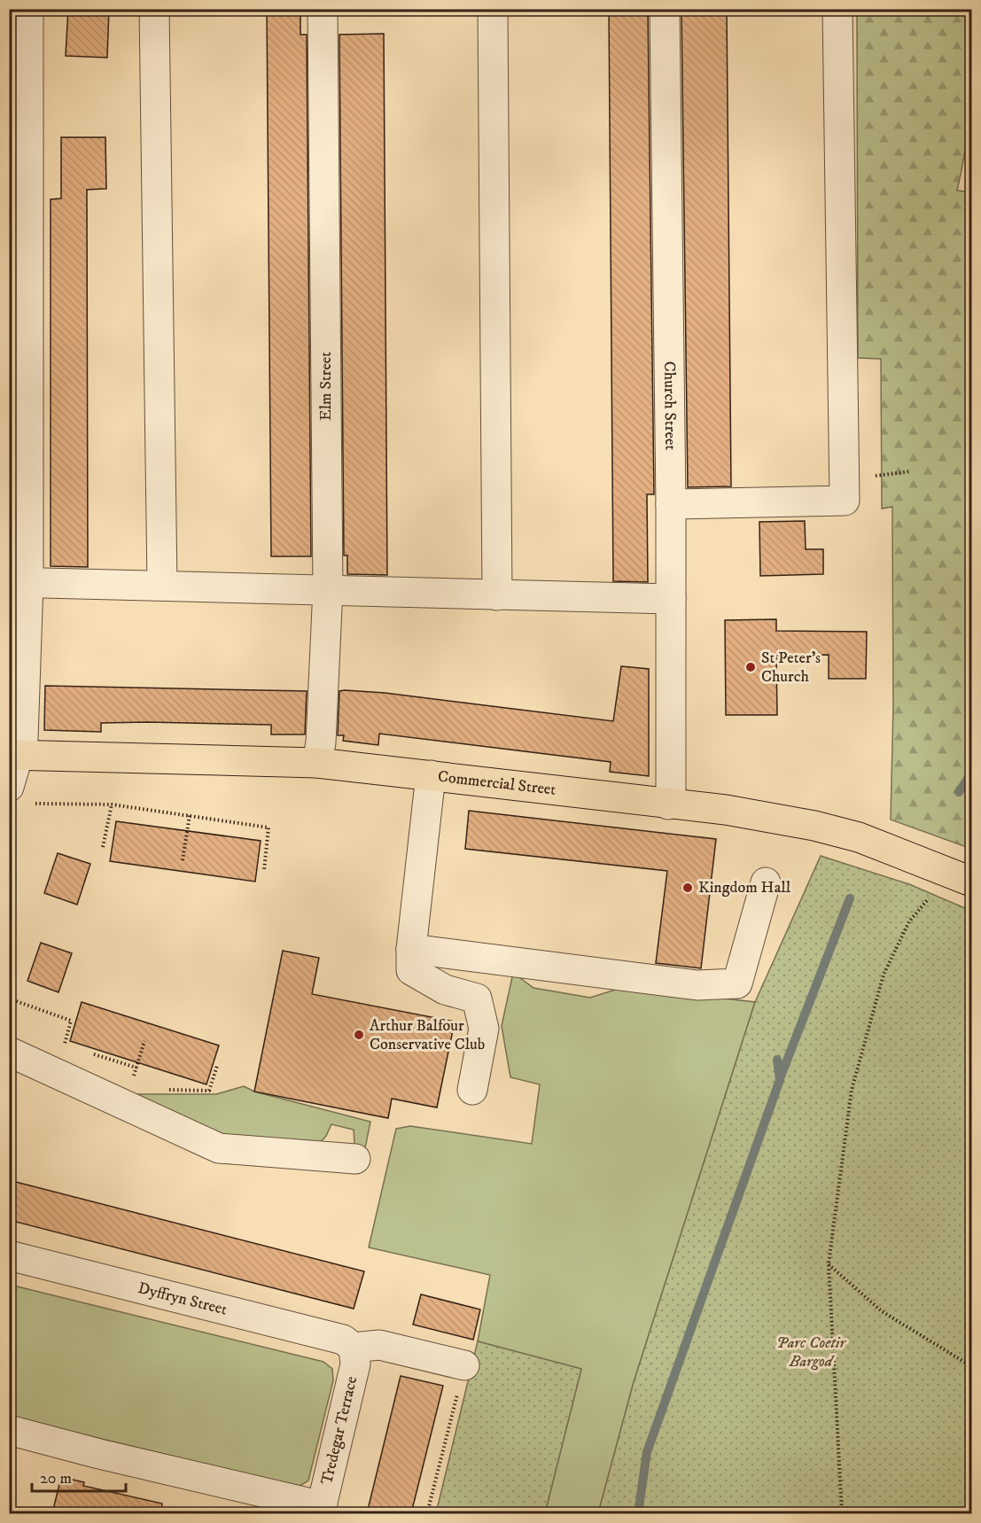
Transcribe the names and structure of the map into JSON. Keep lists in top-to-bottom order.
{
  "streets": {
    "main road": ["Commercial Street"],
    "street": [
      "Elm Street",
      "Church Street",
      "Dyffryn Street",
      "Tredegar Terrace"
    ]
  },
  "crossings": [
    ["Elm Street", "Commercial Street"],
    ["Church Street", "Commercial Street"],
    ["Dyffryn Street", "Tredegar Terrace"]
  ],
  "parks": ["Parc Coetir Bargod"],
  "places": ["St Peter's Church", "Kingdom Hall", "Arthur Balfour Conservative Club"],
  "scale_bar": "20 m"
}
